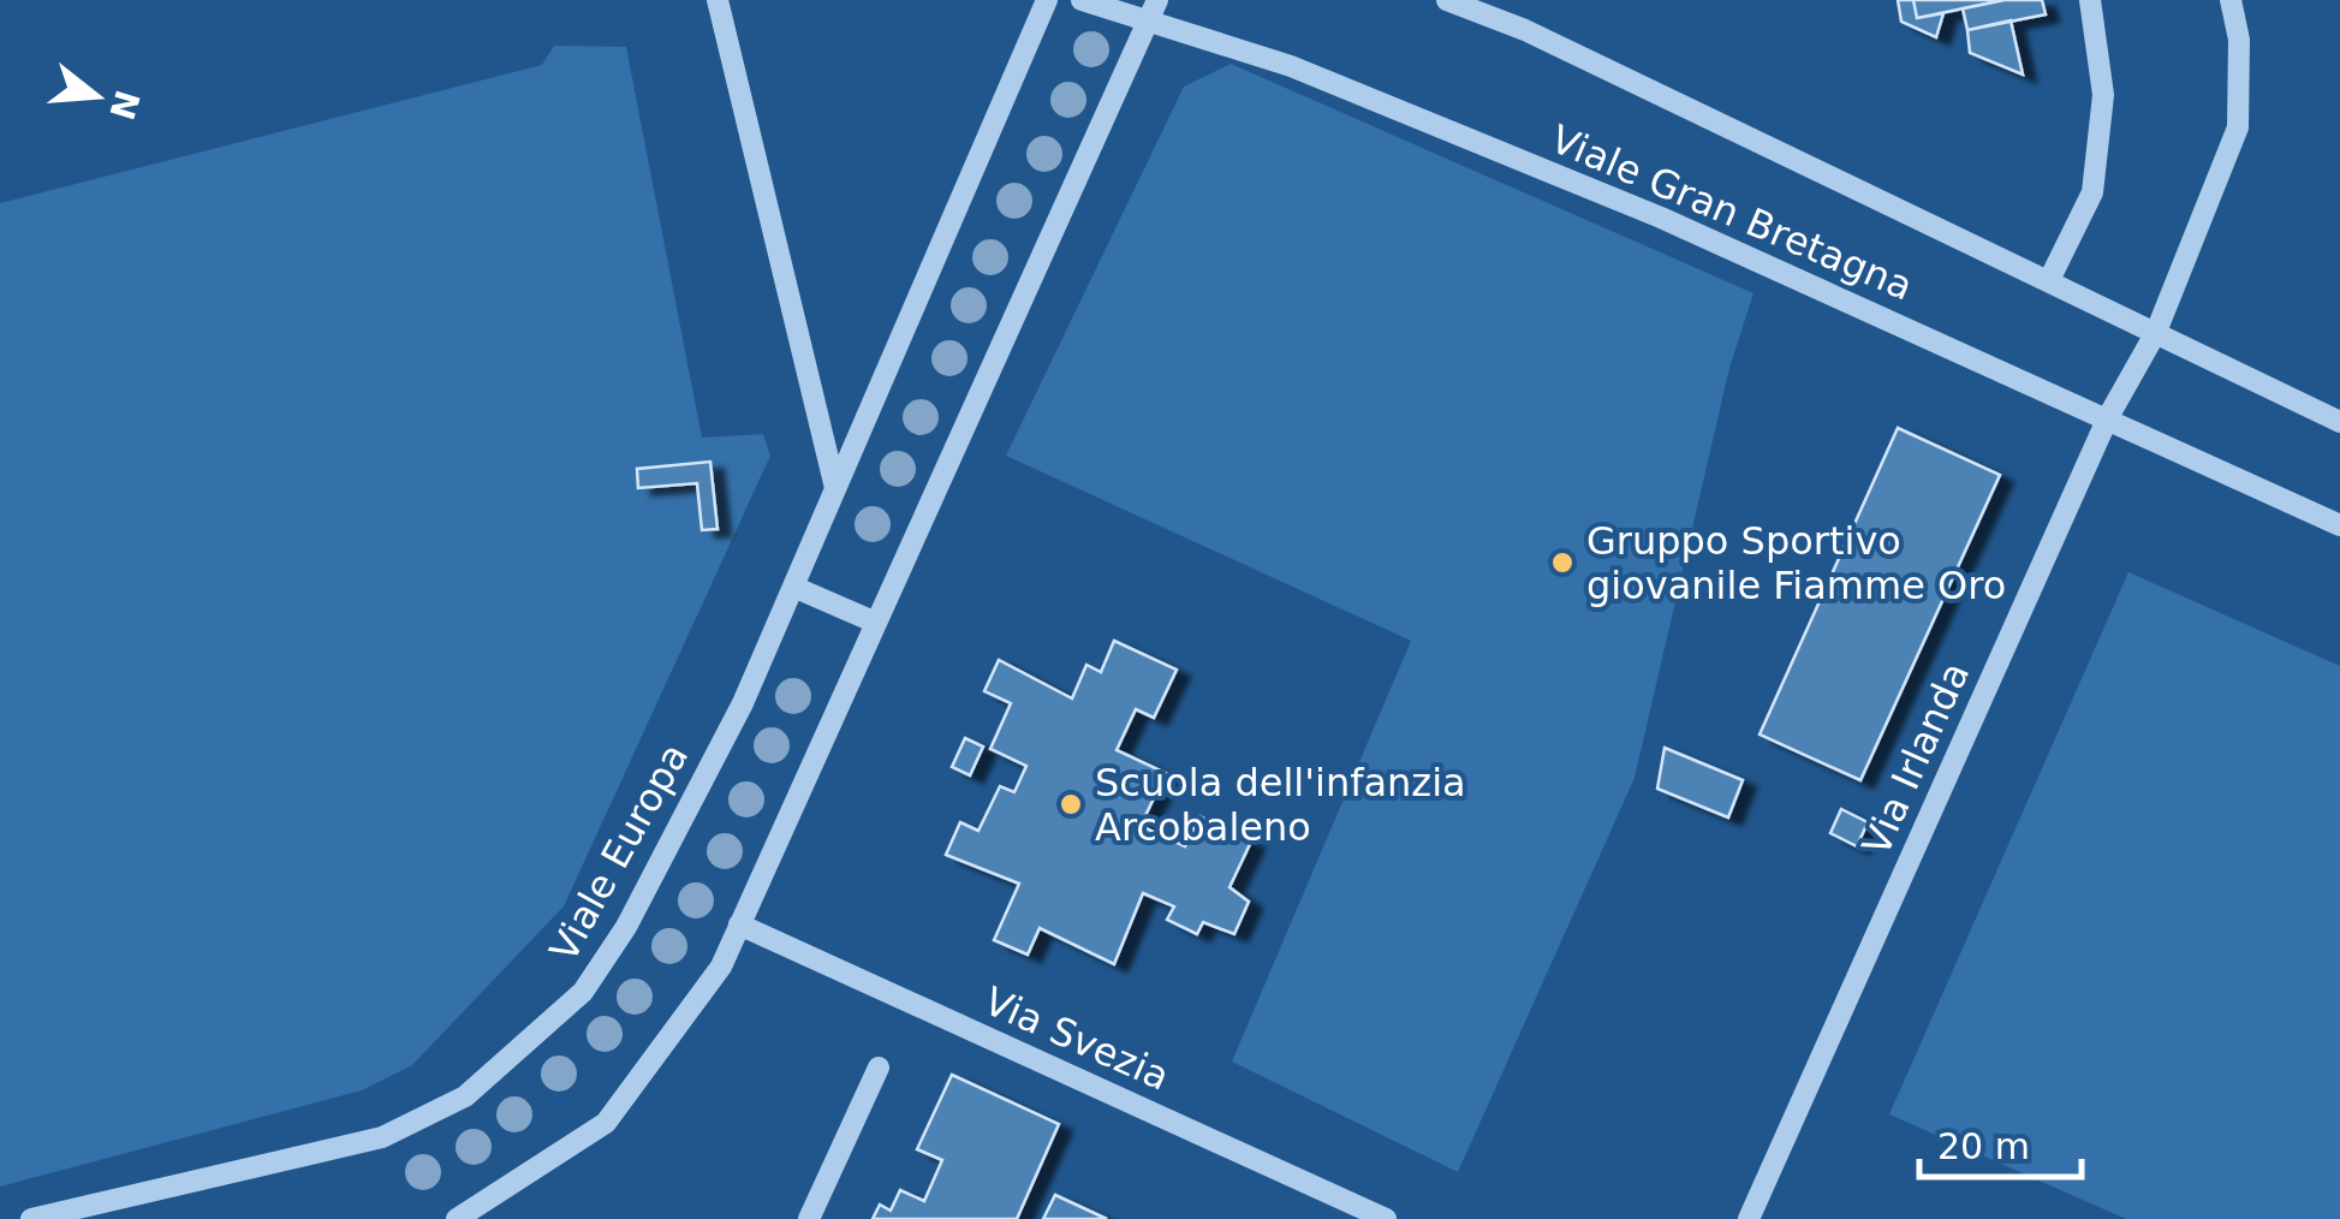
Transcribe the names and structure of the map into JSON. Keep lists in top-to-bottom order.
{
  "streets": {
    "street": [
      "Viale Gran Bretagna",
      "Via Irlanda",
      "Viale Europa",
      "Via Svezia"
    ]
  },
  "crossings": [
    ["Viale Gran Bretagna", "Via Irlanda"]
  ],
  "places": ["Gruppo Sportivo giovanile Fiamme Oro", "Scuola dell'infanzia Arcobaleno"],
  "scale_bar": "20 m",
  "north": "right"
}
